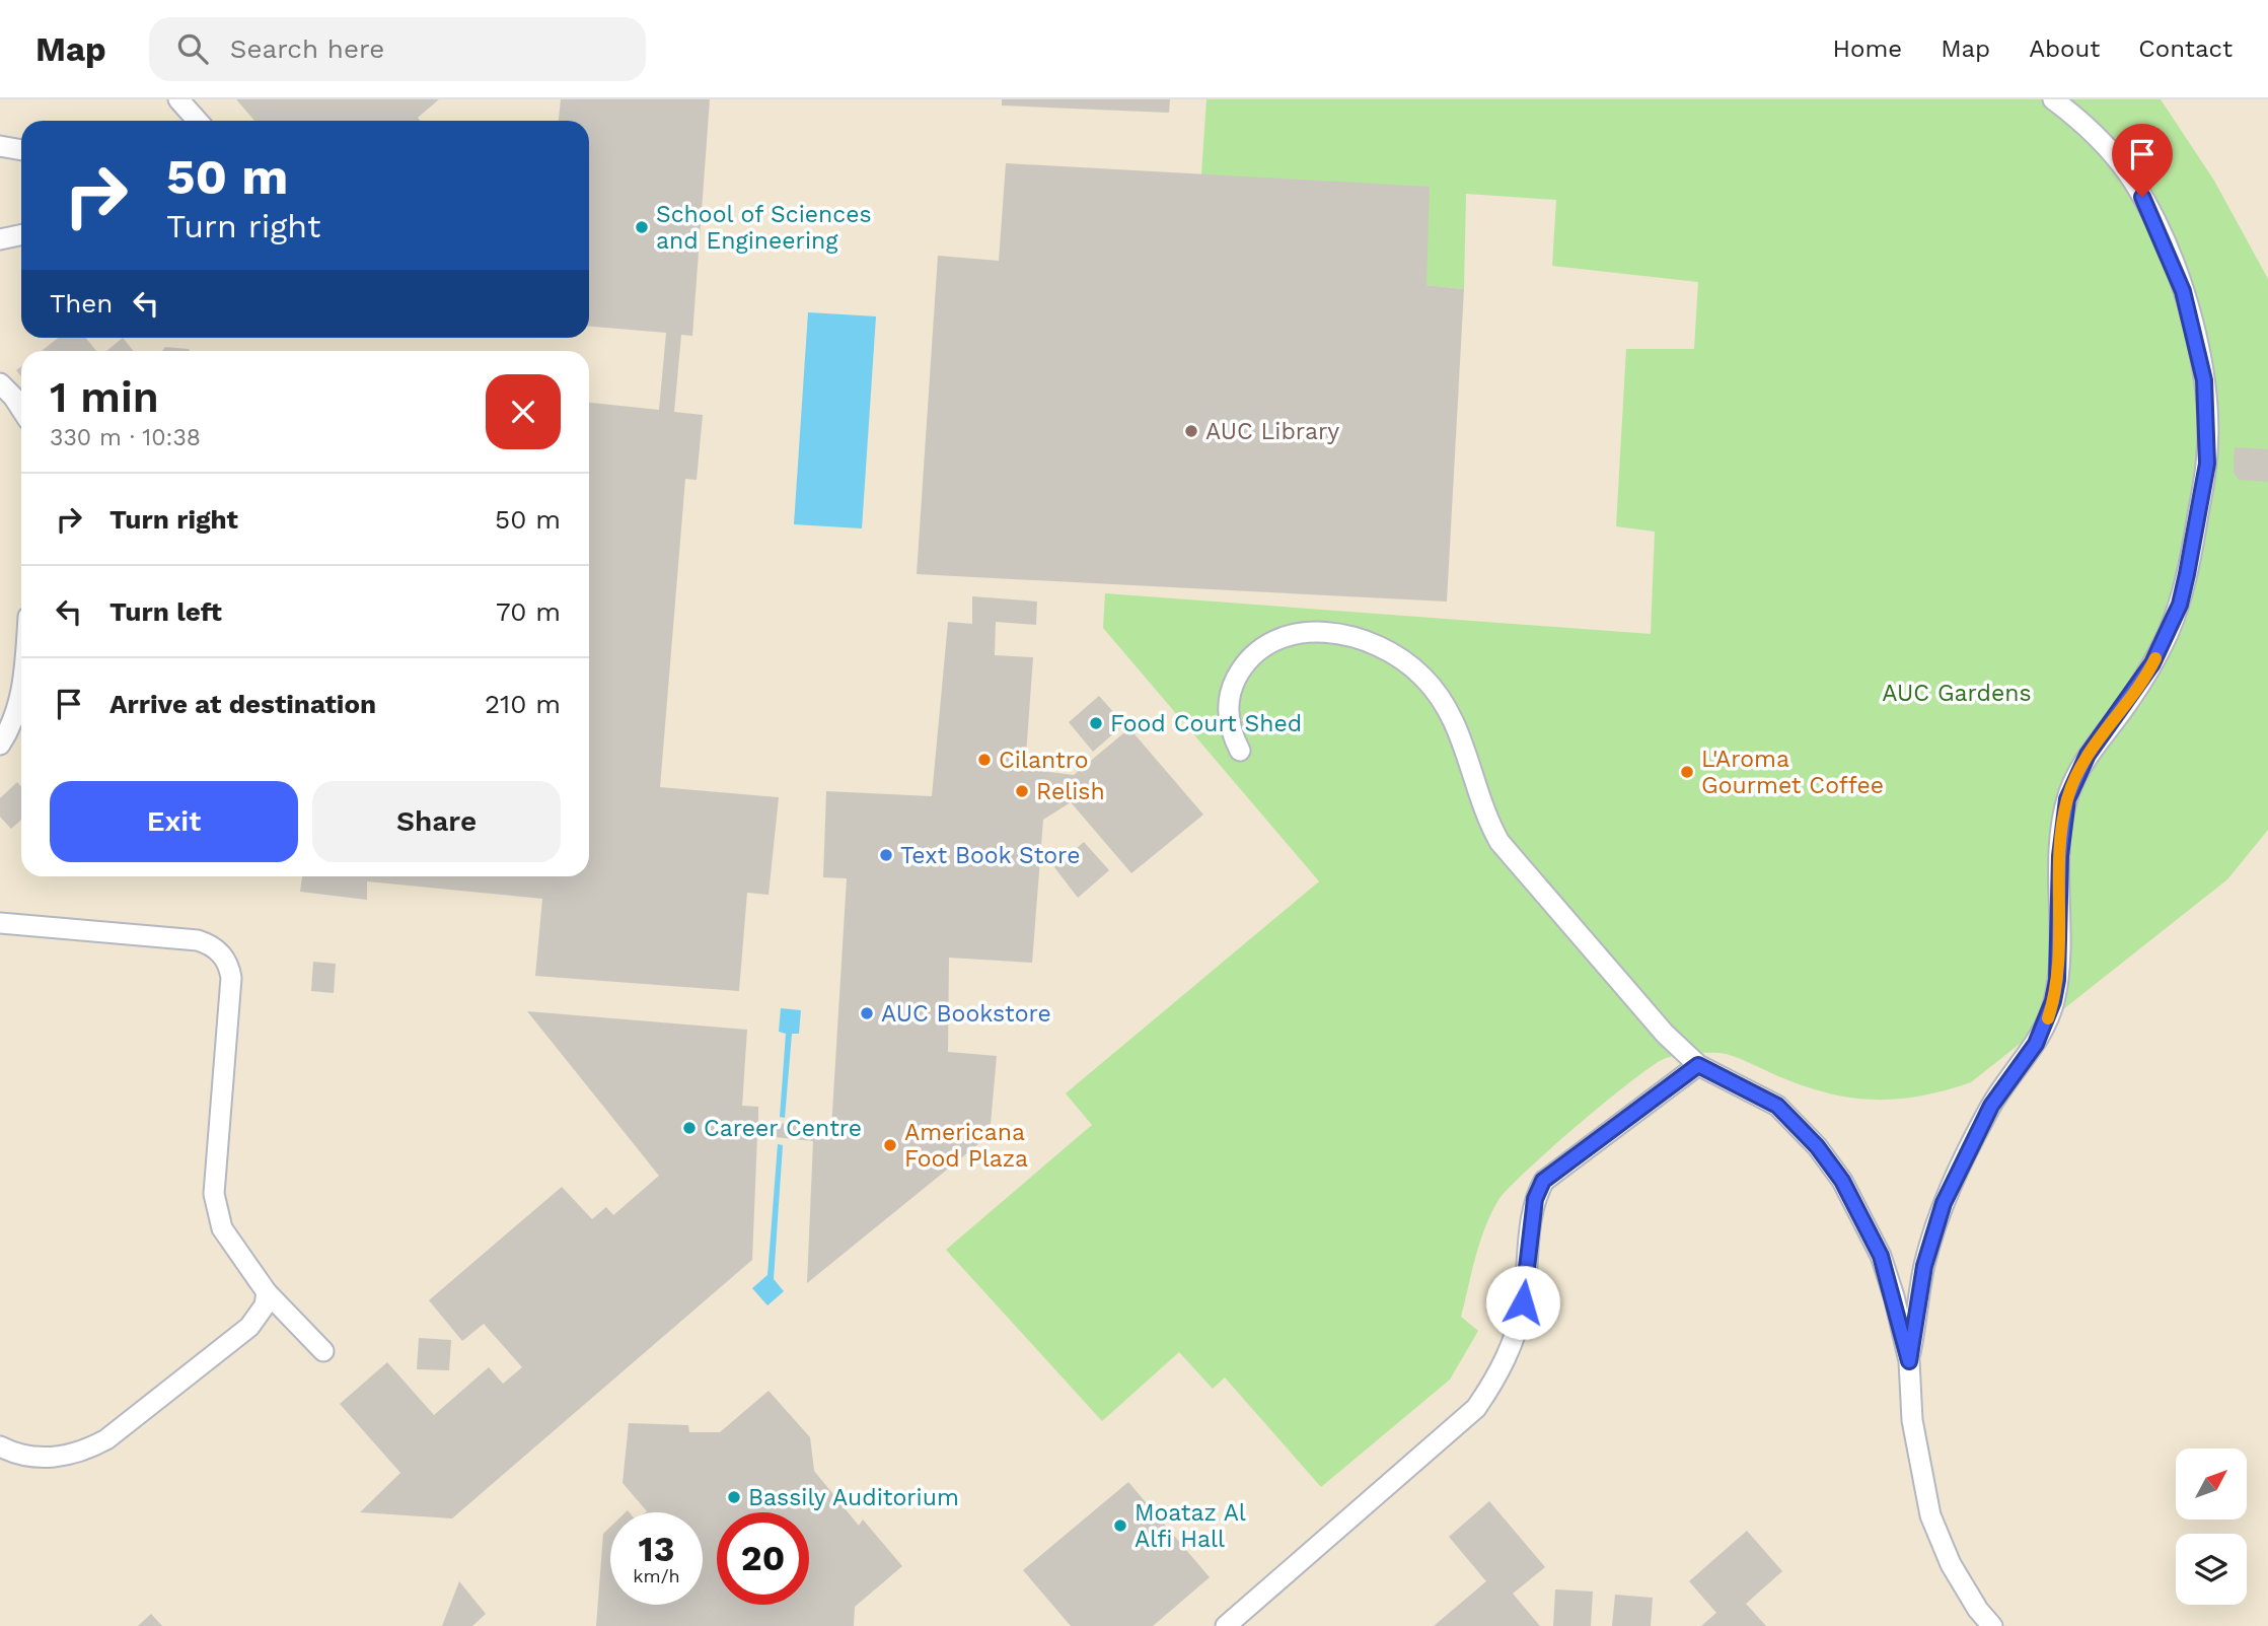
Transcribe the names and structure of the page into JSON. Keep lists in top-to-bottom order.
{
  "parks": ["AUC Gardens"],
  "places": [
    "School of Sciences and Engineering",
    "AUC Library",
    "Food Court Shed",
    "Cilantro",
    "L'Aroma Gourmet Coffee",
    "Relish",
    "Text Book Store",
    "AUC Bookstore",
    "Career Centre",
    "Americana Food Plaza",
    "Bassily Auditorium",
    "Moataz Al Alfi Hall"
  ],
  "north": "top right",
  "page": {
    "header": "Map",
    "search": "Search here",
    "nav": [
      "Home",
      "Map",
      "About",
      "Contact"
    ],
    "turn": ["50 m", "Turn right"],
    "then": "Then",
    "heading": ["1 min", "330 m · 10:38"],
    "list": [
      {
        "name": "Turn right",
        "value": "50 m"
      },
      {
        "name": "Turn left",
        "value": "70 m"
      },
      {
        "name": "Arrive at destination",
        "value": "210 m"
      }
    ],
    "buttons": ["Exit", "Share"],
    "speed": "13 km/h",
    "limit": "20"
  }
}
